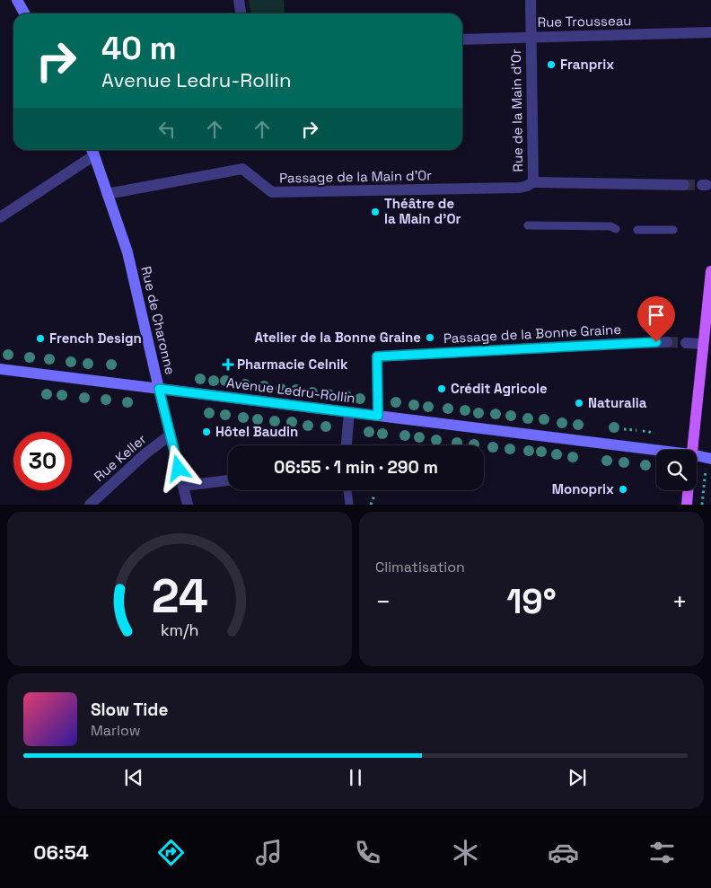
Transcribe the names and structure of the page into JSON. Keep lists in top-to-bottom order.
{
  "streets": {
    "main road": ["Rue de Charonne", "Avenue Ledru-Rollin"],
    "street": [
      "Rue Trousseau",
      "Rue de la Main d'Or",
      "Passage de la Main d'Or",
      "Passage de la Bonne Graine",
      "Rue Keller"
    ]
  },
  "crossings": [
    ["Rue Trousseau", "Rue de la Main d'Or"],
    ["Rue de la Main d'Or", "Passage de la Main d'Or"],
    ["Passage de la Main d'Or", "Rue de Charonne"],
    ["Rue de Charonne", "Avenue Ledru-Rollin"],
    ["Rue de Charonne", "Rue Keller"],
    ["Passage de la Bonne Graine", "Avenue Ledru-Rollin"]
  ],
  "places": {
    "other": [
      "Franprix",
      "Théâtre de la Main d'Or",
      "Atelier de la Bonne Graine",
      "French Design",
      "Crédit Agricole",
      "Naturalia",
      "Hôtel Baudin",
      "Monoprix"
    ],
    "health": ["Pharmacie Celnik"]
  },
  "page": {
    "turn": ["40 m", "Avenue Ledru-Rollin"],
    "limit": "30",
    "trip": "06:55 · 1 min · 290 m",
    "tile": "Climatisation",
    "heat": ["−", "19°", "+"],
    "song": ["Slow Tide", "Marlow"],
    "tabs": "06:54",
    "gauge": ["24", "km/h"]
  }
}
